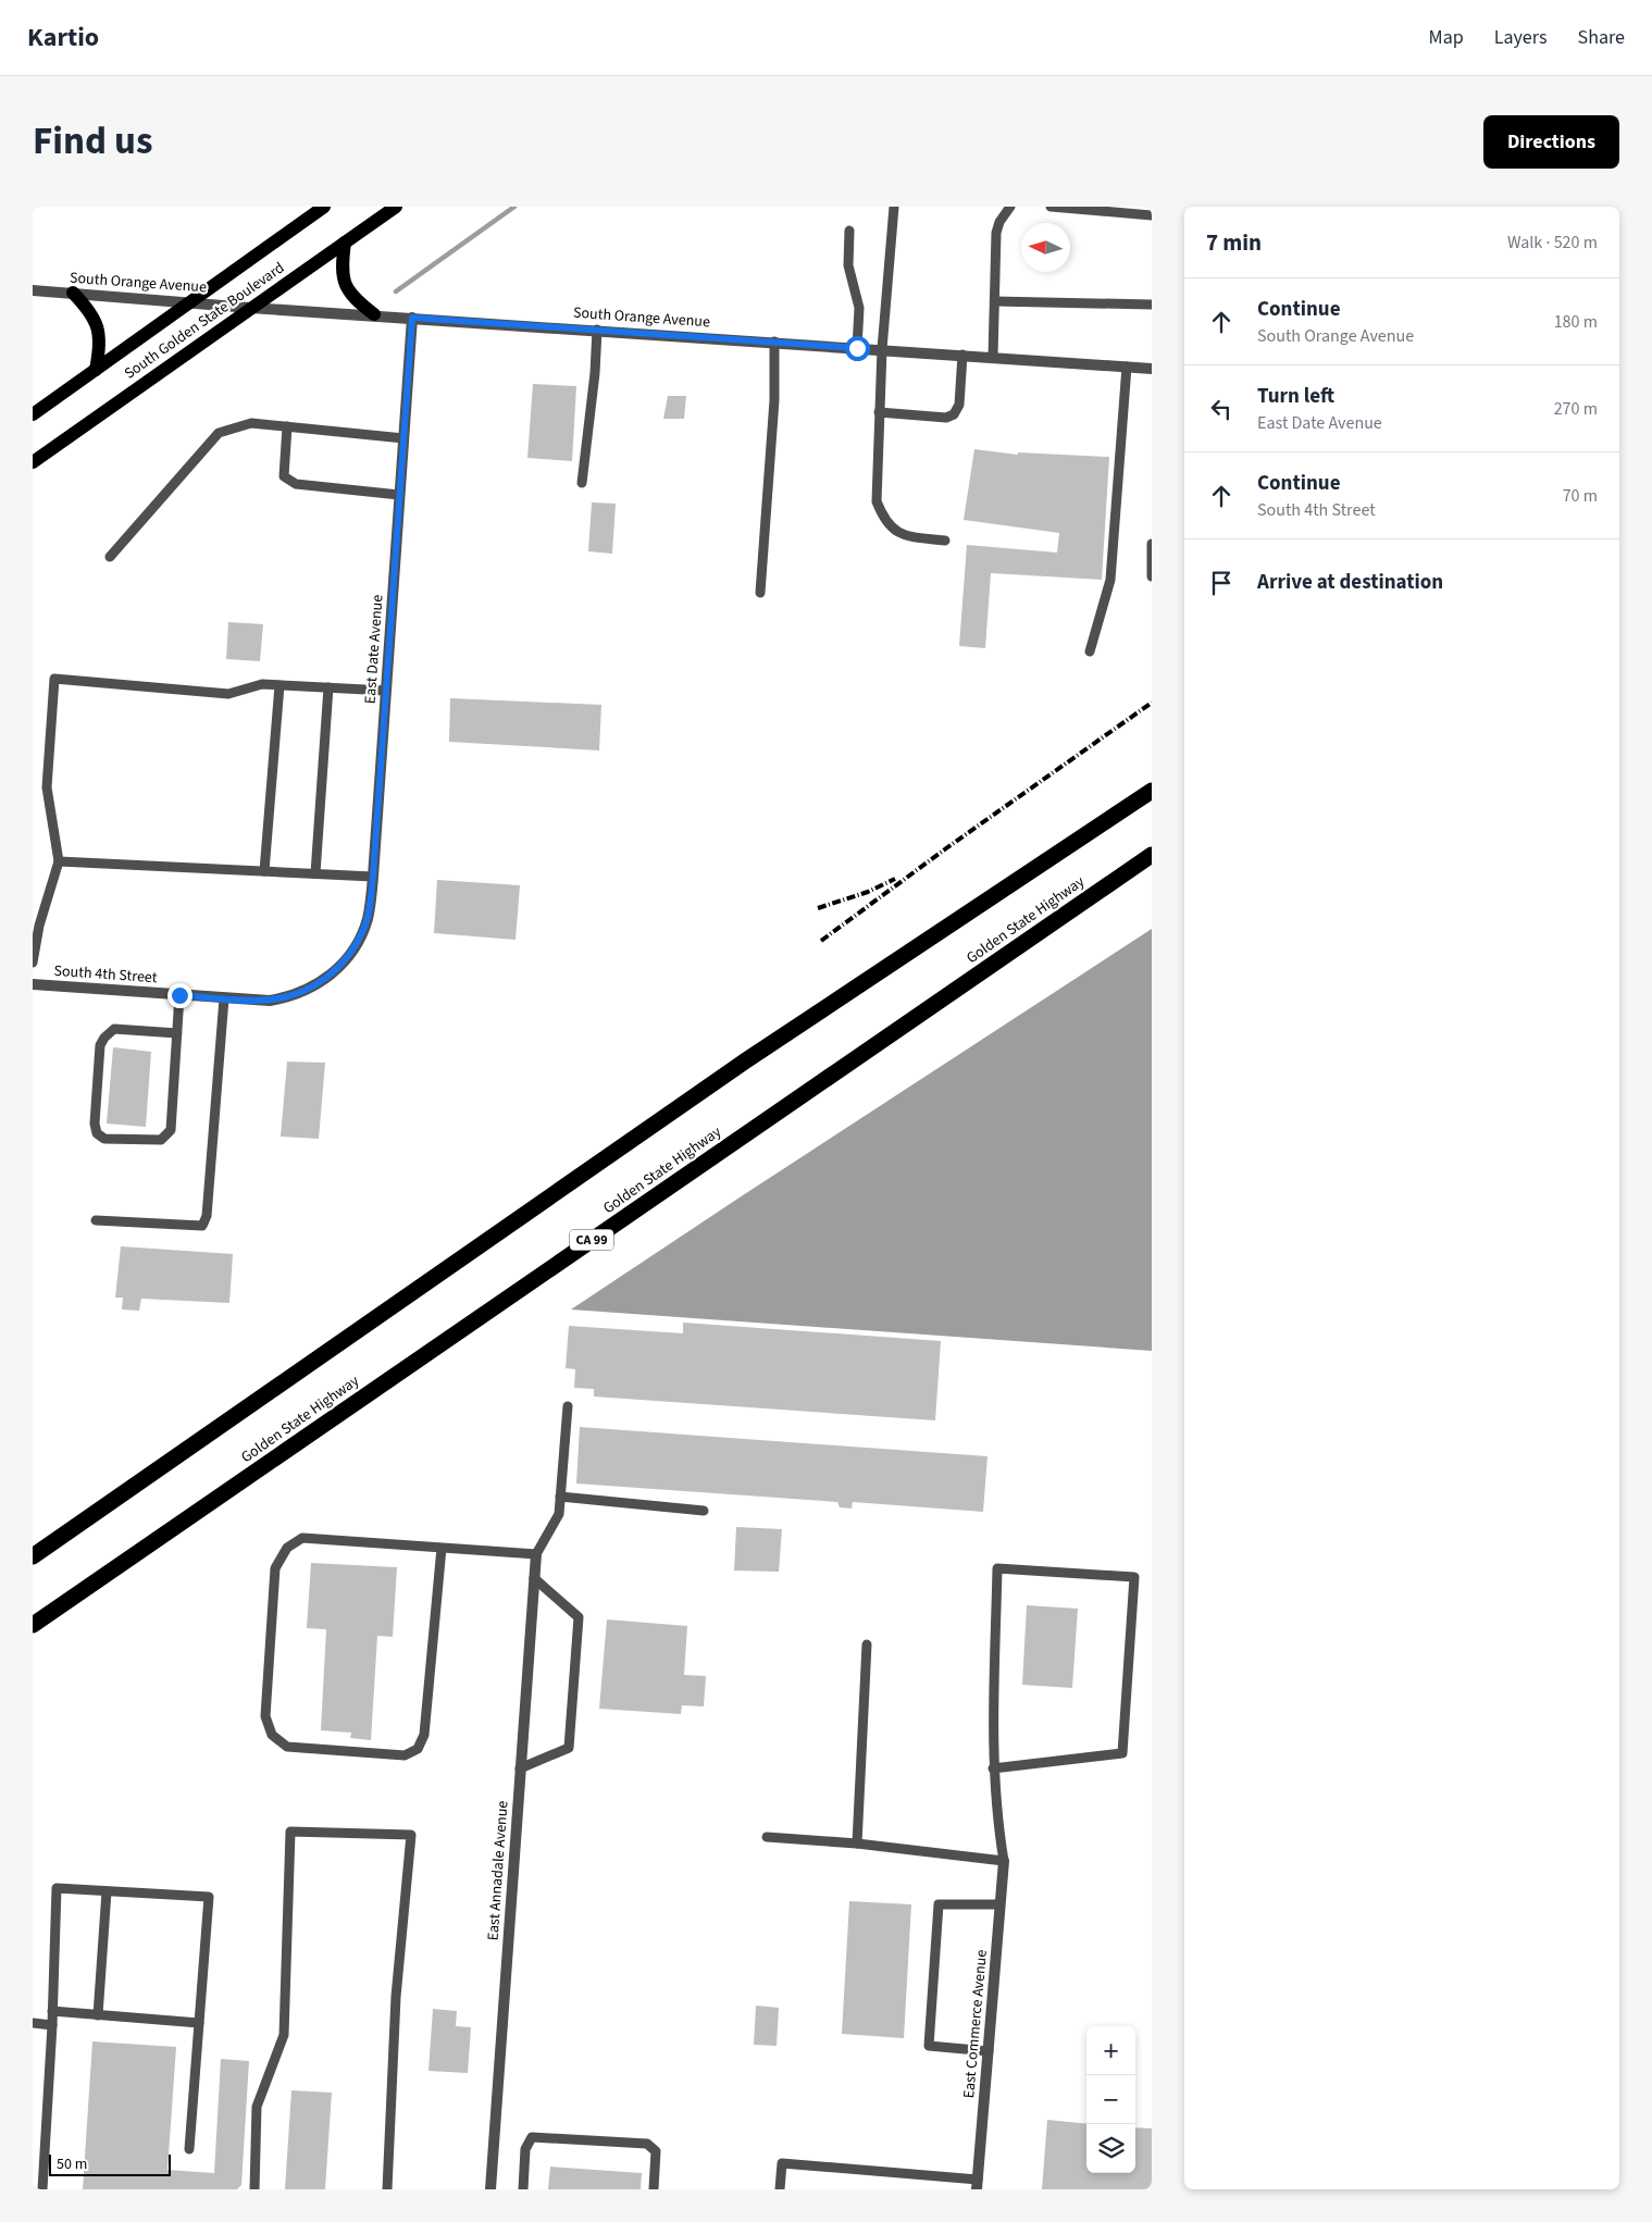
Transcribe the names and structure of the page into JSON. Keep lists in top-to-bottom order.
{
  "streets": {
    "highway": ["Golden State Highway", "CA 99"],
    "main road": ["South Golden State Boulevard"],
    "street": [
      "South Orange Avenue",
      "East Date Avenue",
      "South 4th Street",
      "East Annadale Avenue",
      "East Commerce Avenue"
    ]
  },
  "crossings": [
    ["South Orange Avenue", "South Golden State Boulevard"],
    ["South Orange Avenue", "East Date Avenue"],
    ["East Date Avenue", "South 4th Street"]
  ],
  "scale_bar": "50 m",
  "north": "left",
  "page": {
    "header": "Kartio",
    "nav": ["Map", "Layers", "Share"],
    "title": "Find us",
    "buttons": "Directions",
    "heading": ["7 min", "Walk · 520 m"],
    "list": [
      ["Continue", "South Orange Avenue", "180 m"],
      ["Turn left", "East Date Avenue", "270 m"],
      ["Continue", "South 4th Street", "70 m"],
      "Arrive at destination"
    ],
    "map_buttons": ["+", "−"],
    "scale": "50 m"
  }
}
